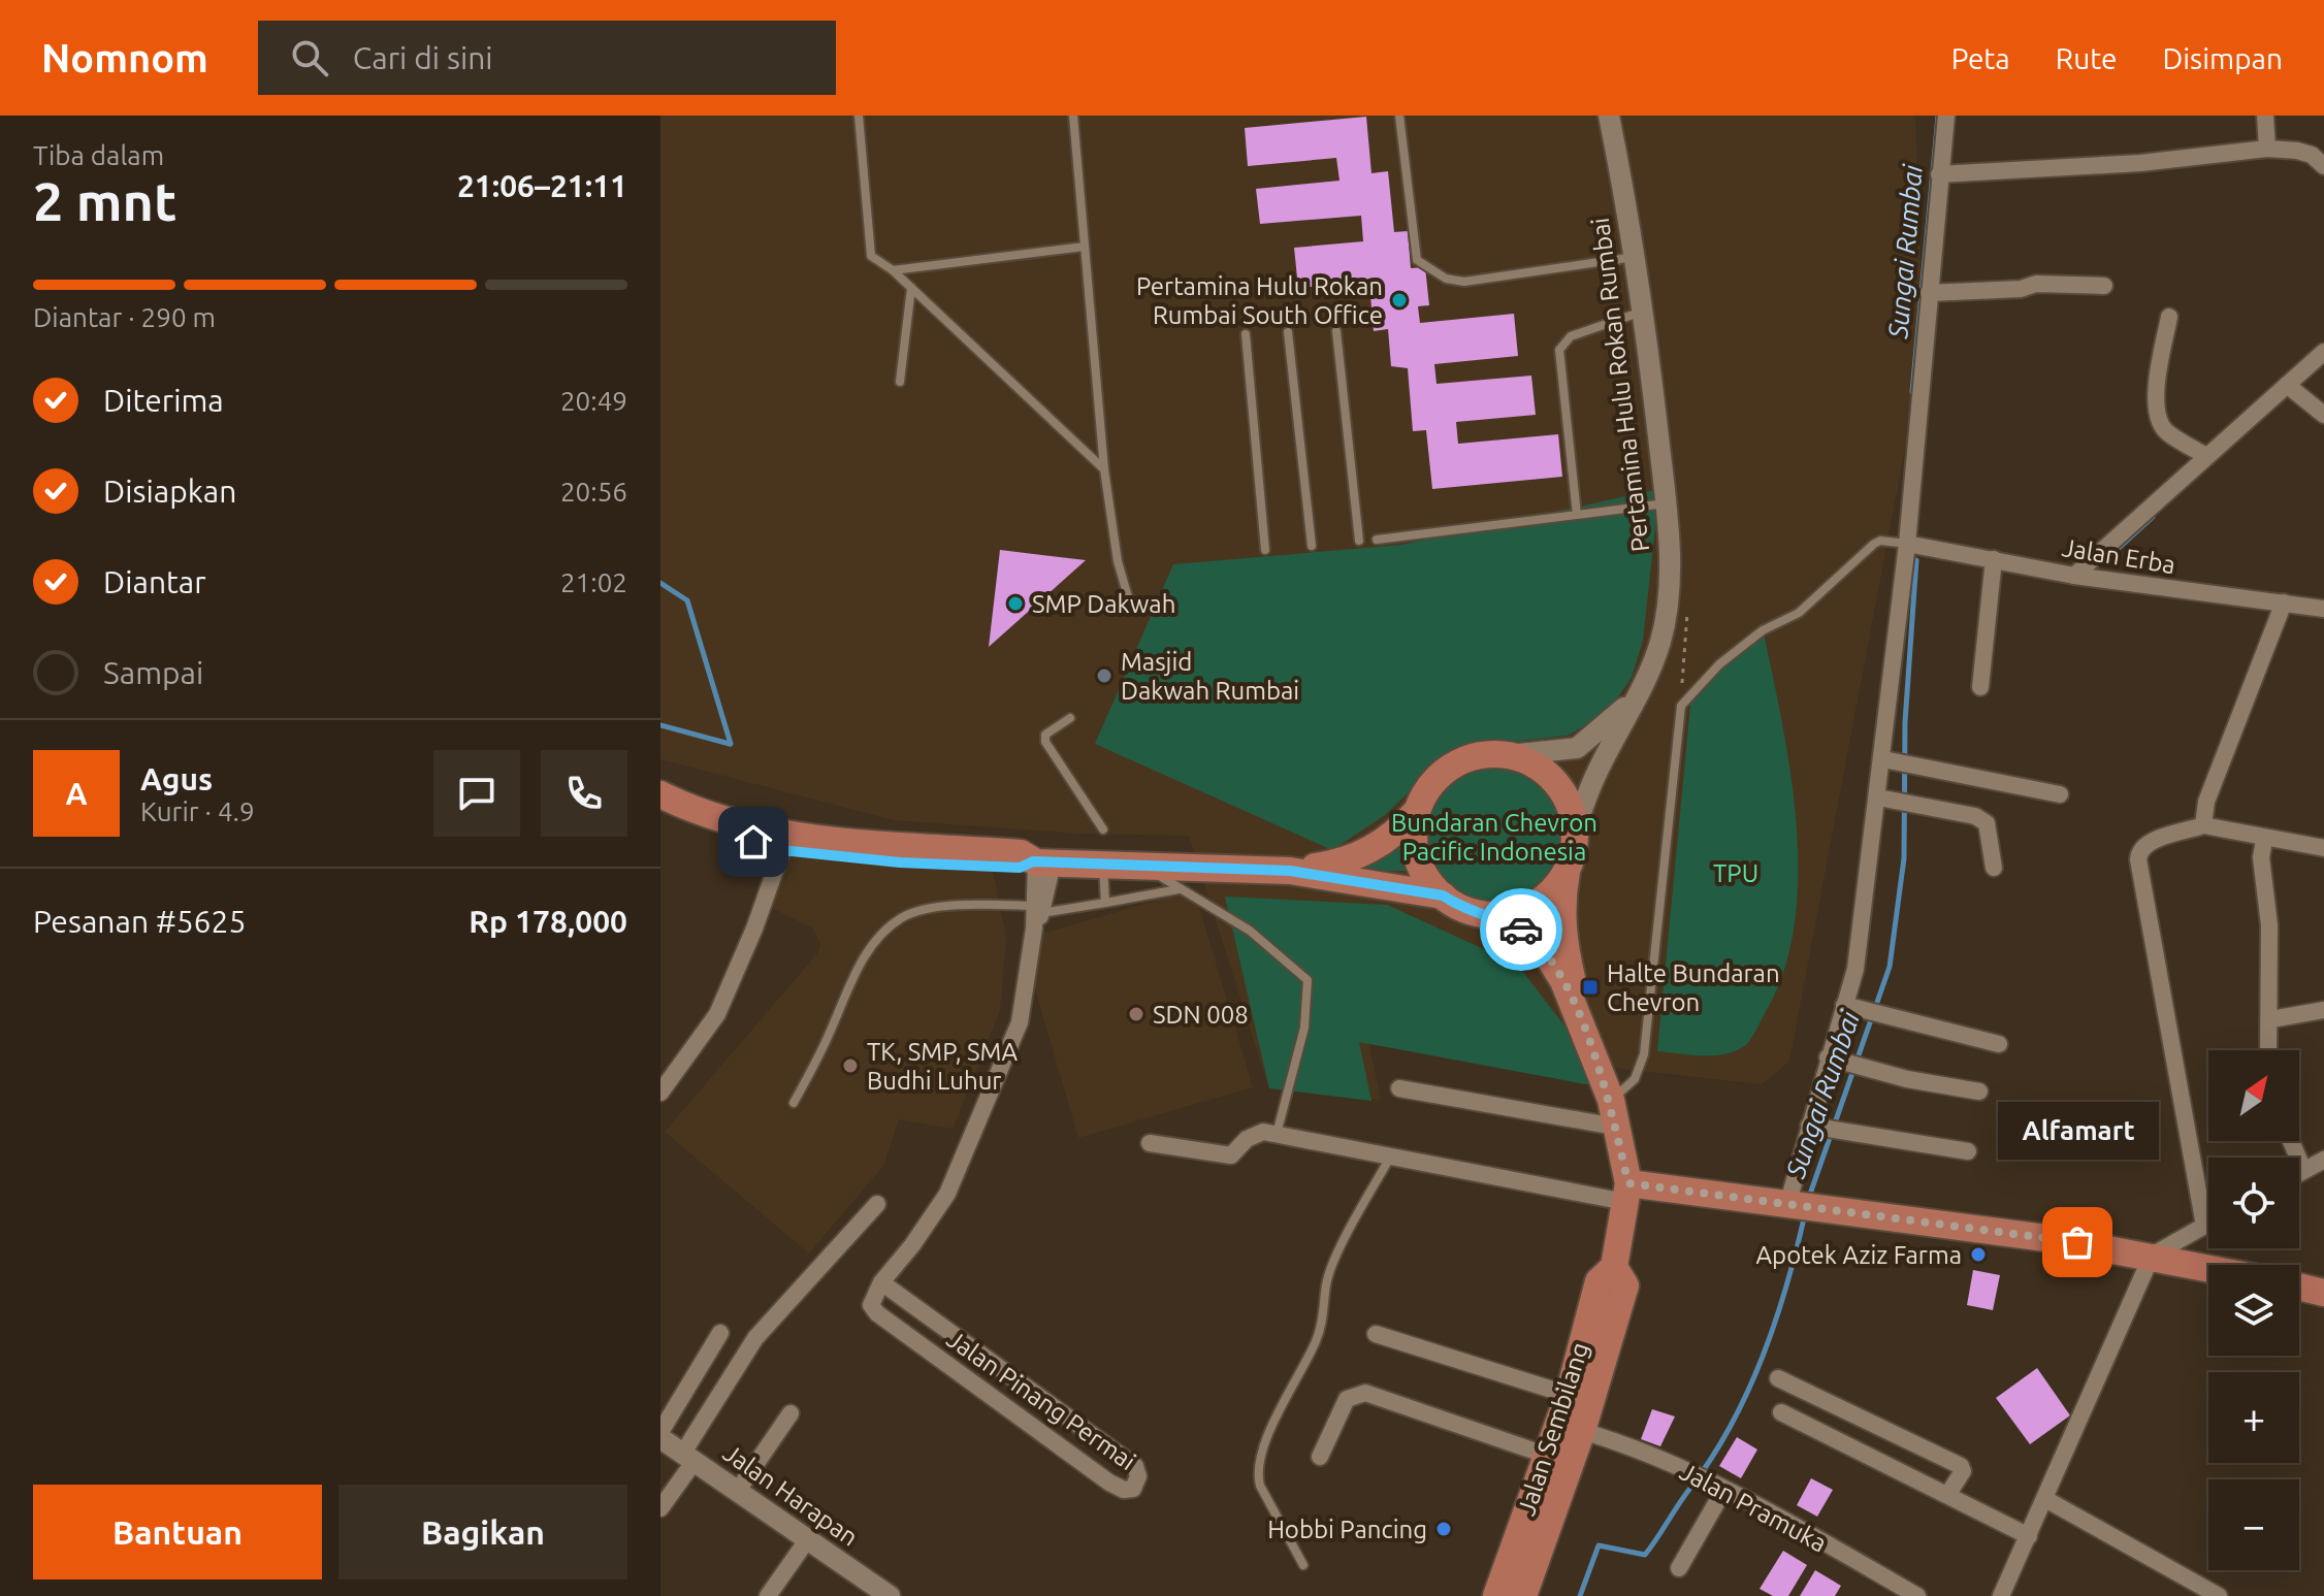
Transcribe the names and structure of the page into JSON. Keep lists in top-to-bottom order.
{
  "streets": {
    "main road": ["Jalan Sembilang"],
    "street": [
      "Pertamina Hulu Rokan Rumbai",
      "Jalan Erba",
      "Jalan Pinang Permai",
      "Jalan Harapan",
      "Jalan Pramuka"
    ]
  },
  "crossings": [
    ["Pertamina Hulu Rokan Rumbai", "Jalan Sembilang"],
    ["Jalan Sembilang", "Jalan Pramuka"]
  ],
  "water": ["Sungai Rumbai"],
  "parks": ["Bundaran Chevron Pacific Indonesia", "TPU"],
  "places": {
    "other": [
      "Pertamina Hulu Rokan Rumbai South Office",
      "SMP Dakwah",
      "Masjid Dakwah Rumbai",
      "SDN 008",
      "TK, SMP, SMA Budhi Luhur",
      "Alfamart",
      "Apotek Aziz Farma",
      "Hobbi Pancing"
    ],
    "transit": ["Halte Bundaran Chevron"]
  },
  "north": "top right",
  "page": {
    "header": "Nomnom",
    "search": "Cari di sini",
    "nav": ["Peta", "Rute", "Disimpan"],
    "heading": ["2 mnt", "Tiba dalam", "21:06–21:11"],
    "panel": [
      "Agus",
      "Kurir · 4.9",
      "Pesanan #5625",
      "Rp 178,000"
    ],
    "bar": "Diantar · 290 m",
    "list": [
      ["Diterima", "20:49"],
      ["Disiapkan", "20:56"],
      ["Diantar", "21:02"],
      "Sampai"
    ],
    "round": "A",
    "map_buttons": ["+", "−"],
    "bubble": "Alfamart",
    "buttons": ["Bantuan", "Bagikan"]
  }
}
